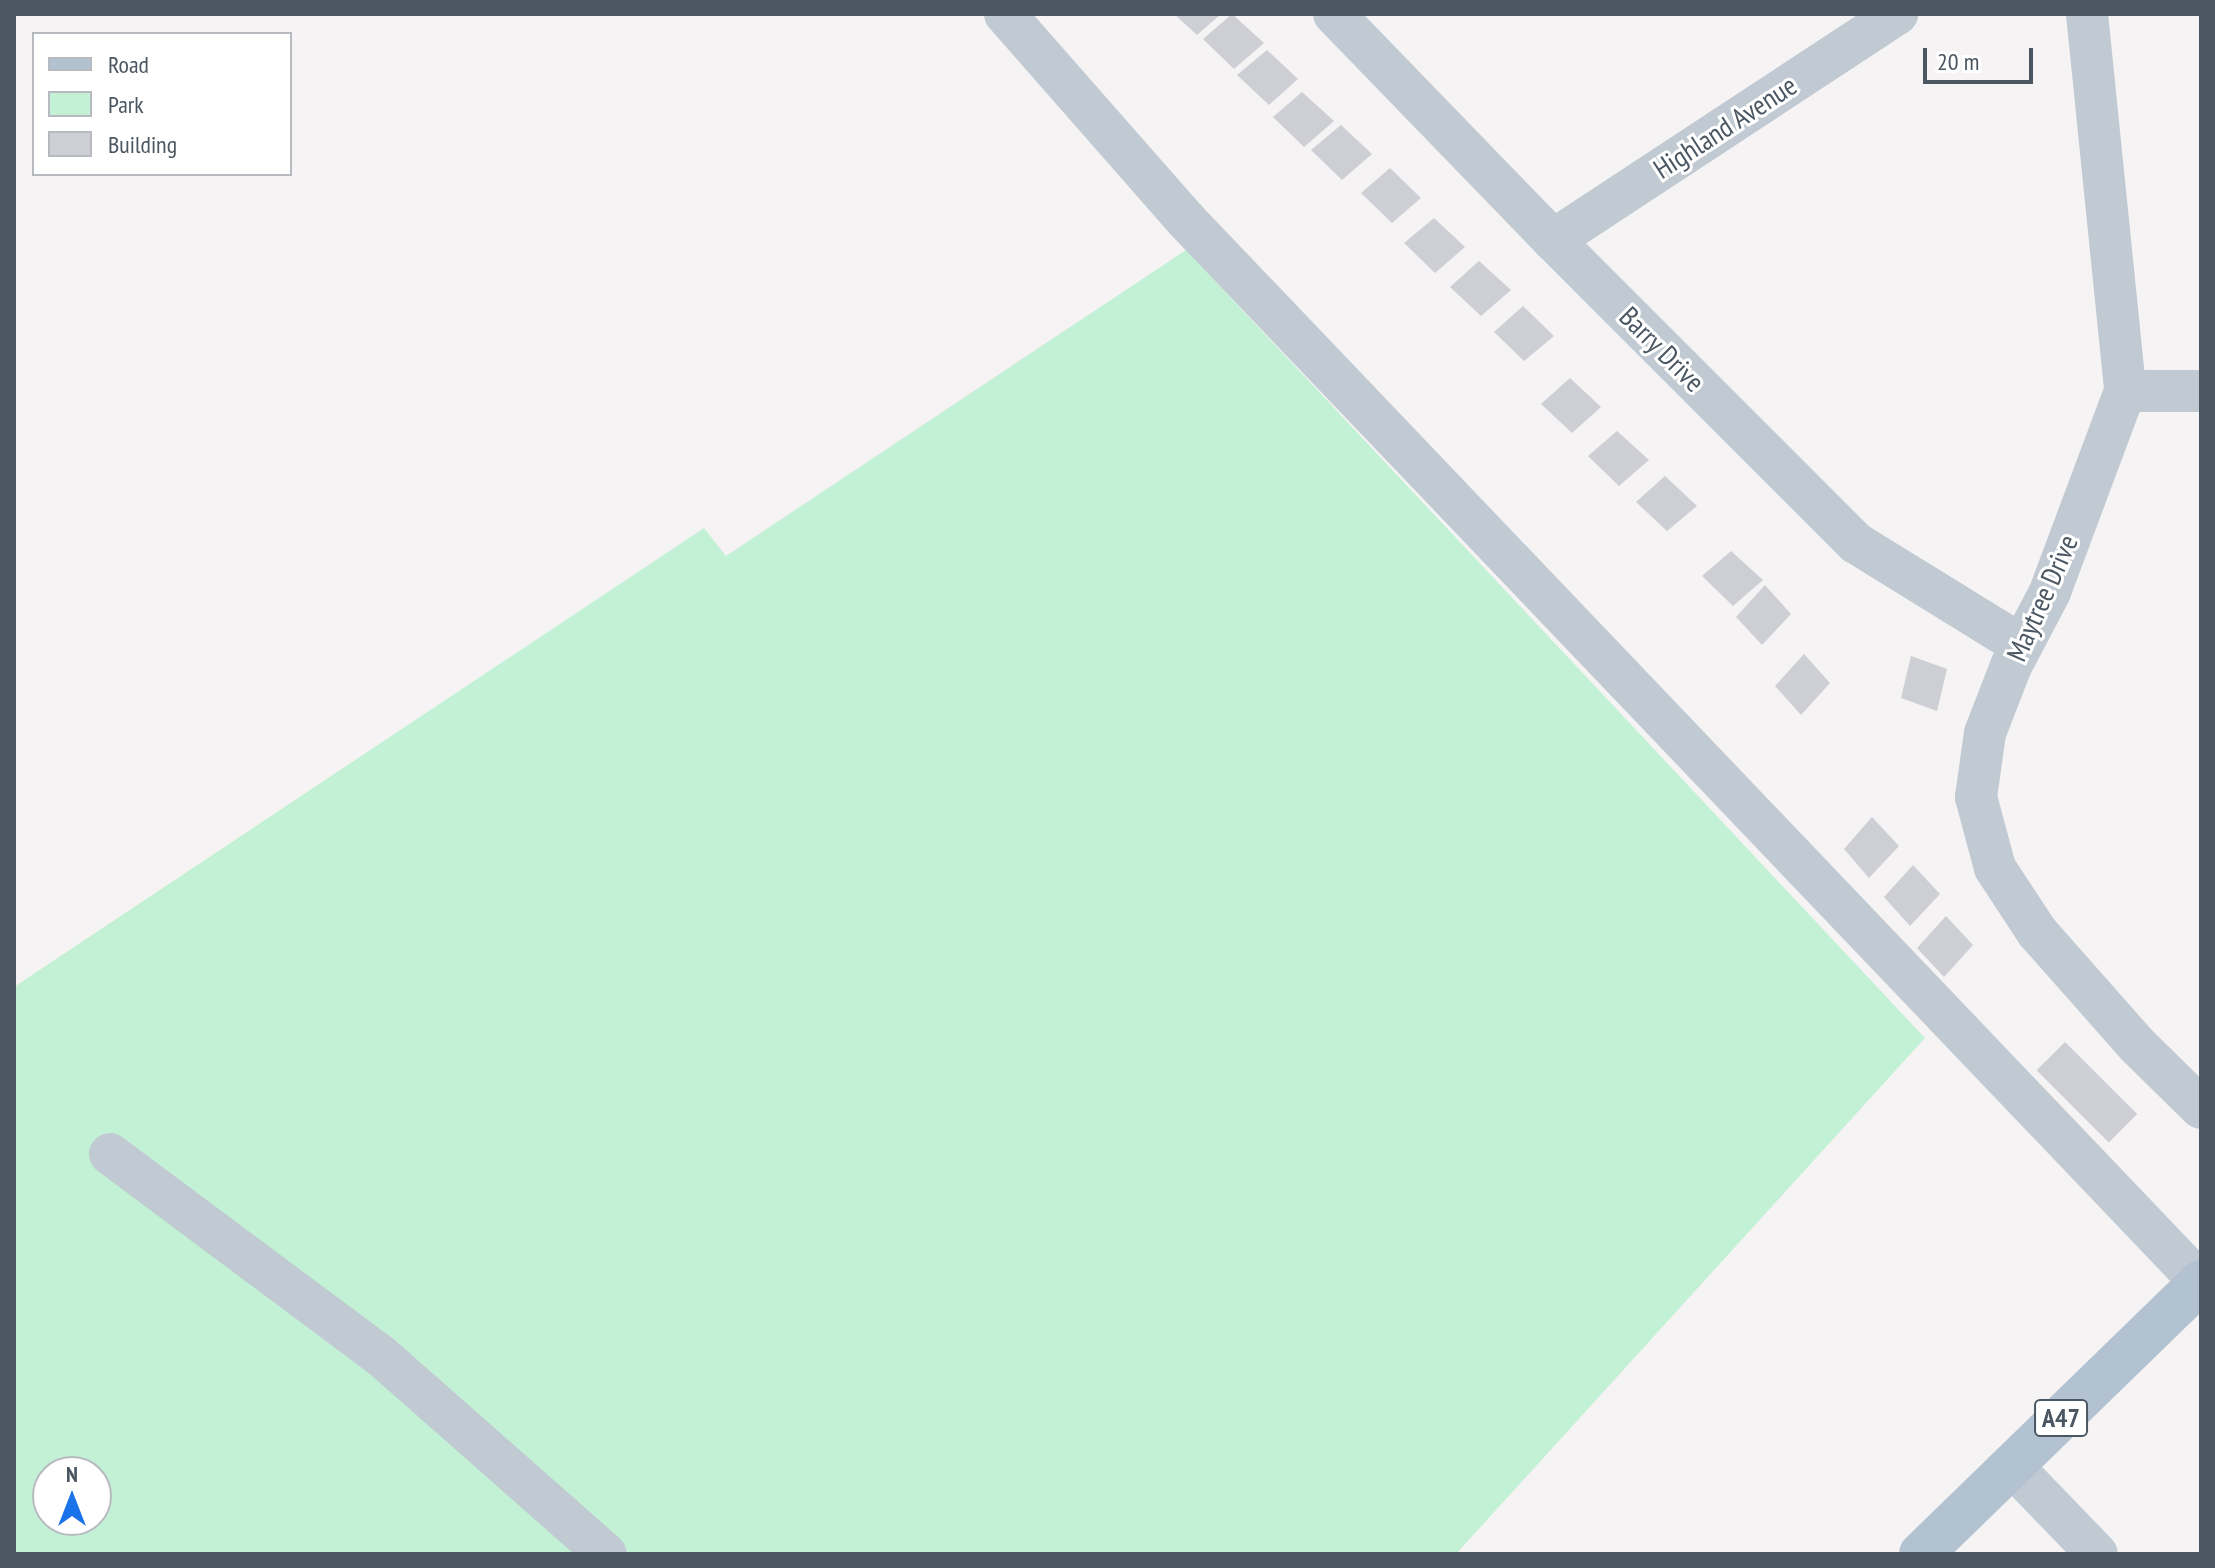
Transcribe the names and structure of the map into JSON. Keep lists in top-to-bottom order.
{
  "streets": {
    "main road": ["A47"],
    "street": ["Highland Avenue", "Barry Drive", "Maytree Drive"]
  },
  "crossings": [
    ["Highland Avenue", "Barry Drive"],
    ["Barry Drive", "Maytree Drive"]
  ],
  "legend": ["Road", "Park", "Building"],
  "scale_bar": "20 m",
  "north": "top"
}
